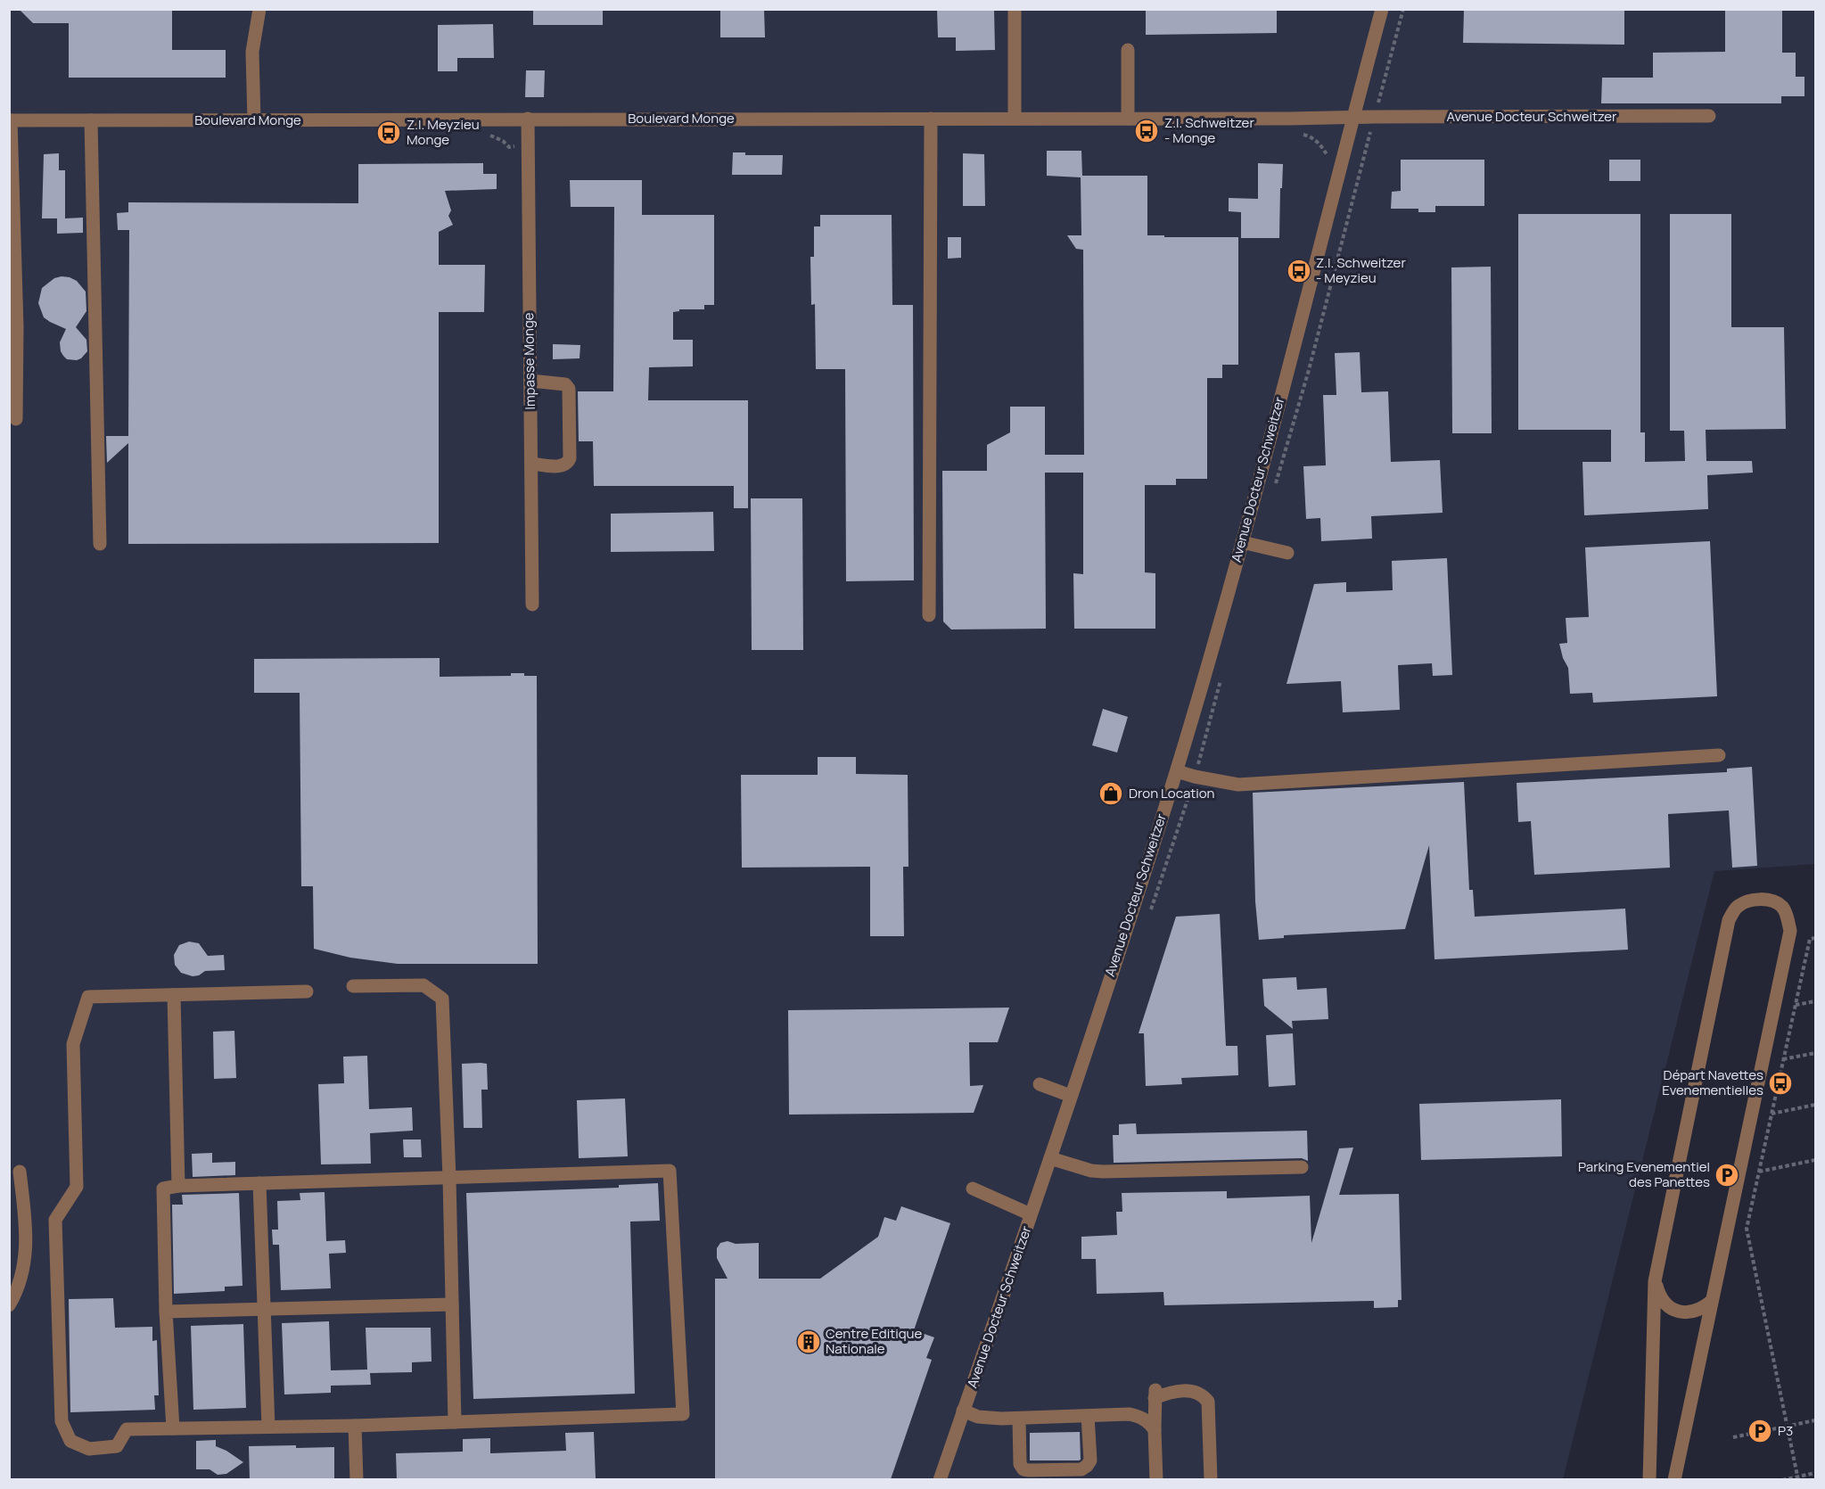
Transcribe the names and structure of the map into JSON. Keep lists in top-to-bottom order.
{
  "streets": {
    "street": ["Avenue Docteur Schweitzer", "Boulevard Monge", "Impasse Monge"]
  },
  "crossings": [
    ["Avenue Docteur Schweitzer", "Boulevard Monge"],
    ["Boulevard Monge", "Impasse Monge"]
  ],
  "places": {
    "bus stop": [
      "Z.I. Schweitzer - Monge",
      "Z.I. Meyzieu Monge",
      "Z.I. Schweitzer - Meyzieu",
      "Départ Navettes Evenementielles"
    ],
    "shop": ["Dron Location"],
    "parking": ["Parking Evenementiel des Panettes", "P3"],
    "building": ["Centre Editique Nationale"]
  }
}
